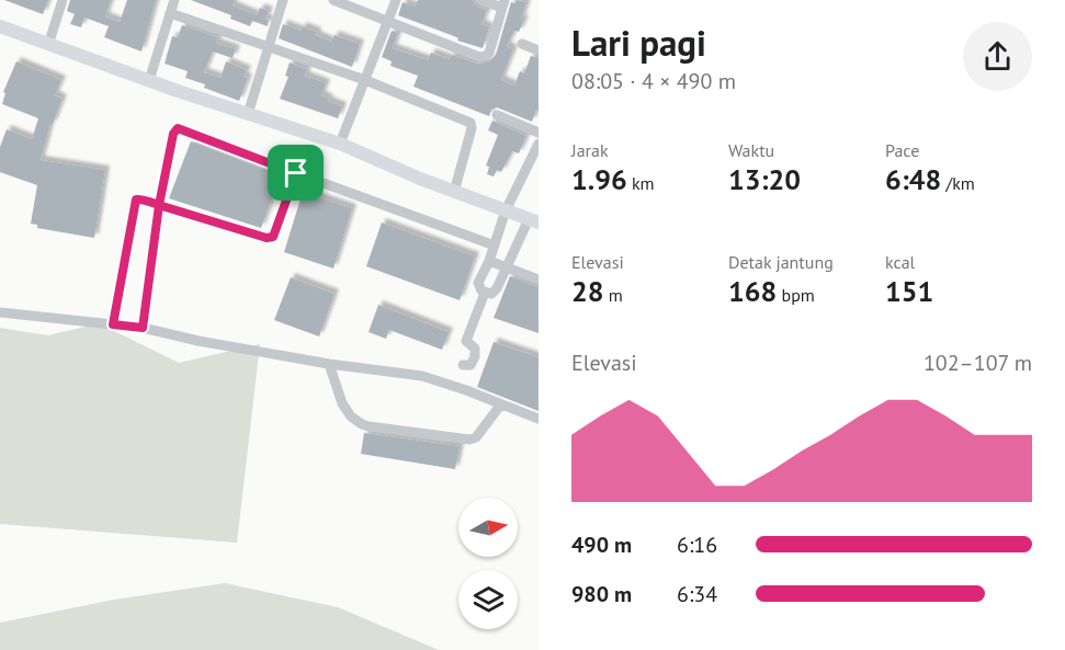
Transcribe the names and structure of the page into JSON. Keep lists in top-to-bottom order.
{
  "north": "right",
  "page": {
    "heading": ["Lari pagi", "08:05 · 4 × 490 m"],
    "stats": [
      ["Jarak", "1.96 km"],
      ["Waktu", "13:20"],
      ["Pace", "6:48 /km"],
      ["Elevasi", "28 m"],
      ["Detak jantung", "168 bpm"],
      ["kcal", "151"]
    ],
    "chart": ["Elevasi", "102–107 m"],
    "list": [
      {
        "name": "490 m",
        "note": "6:16"
      },
      {
        "name": "980 m",
        "note": "6:34"
      }
    ]
  }
}
